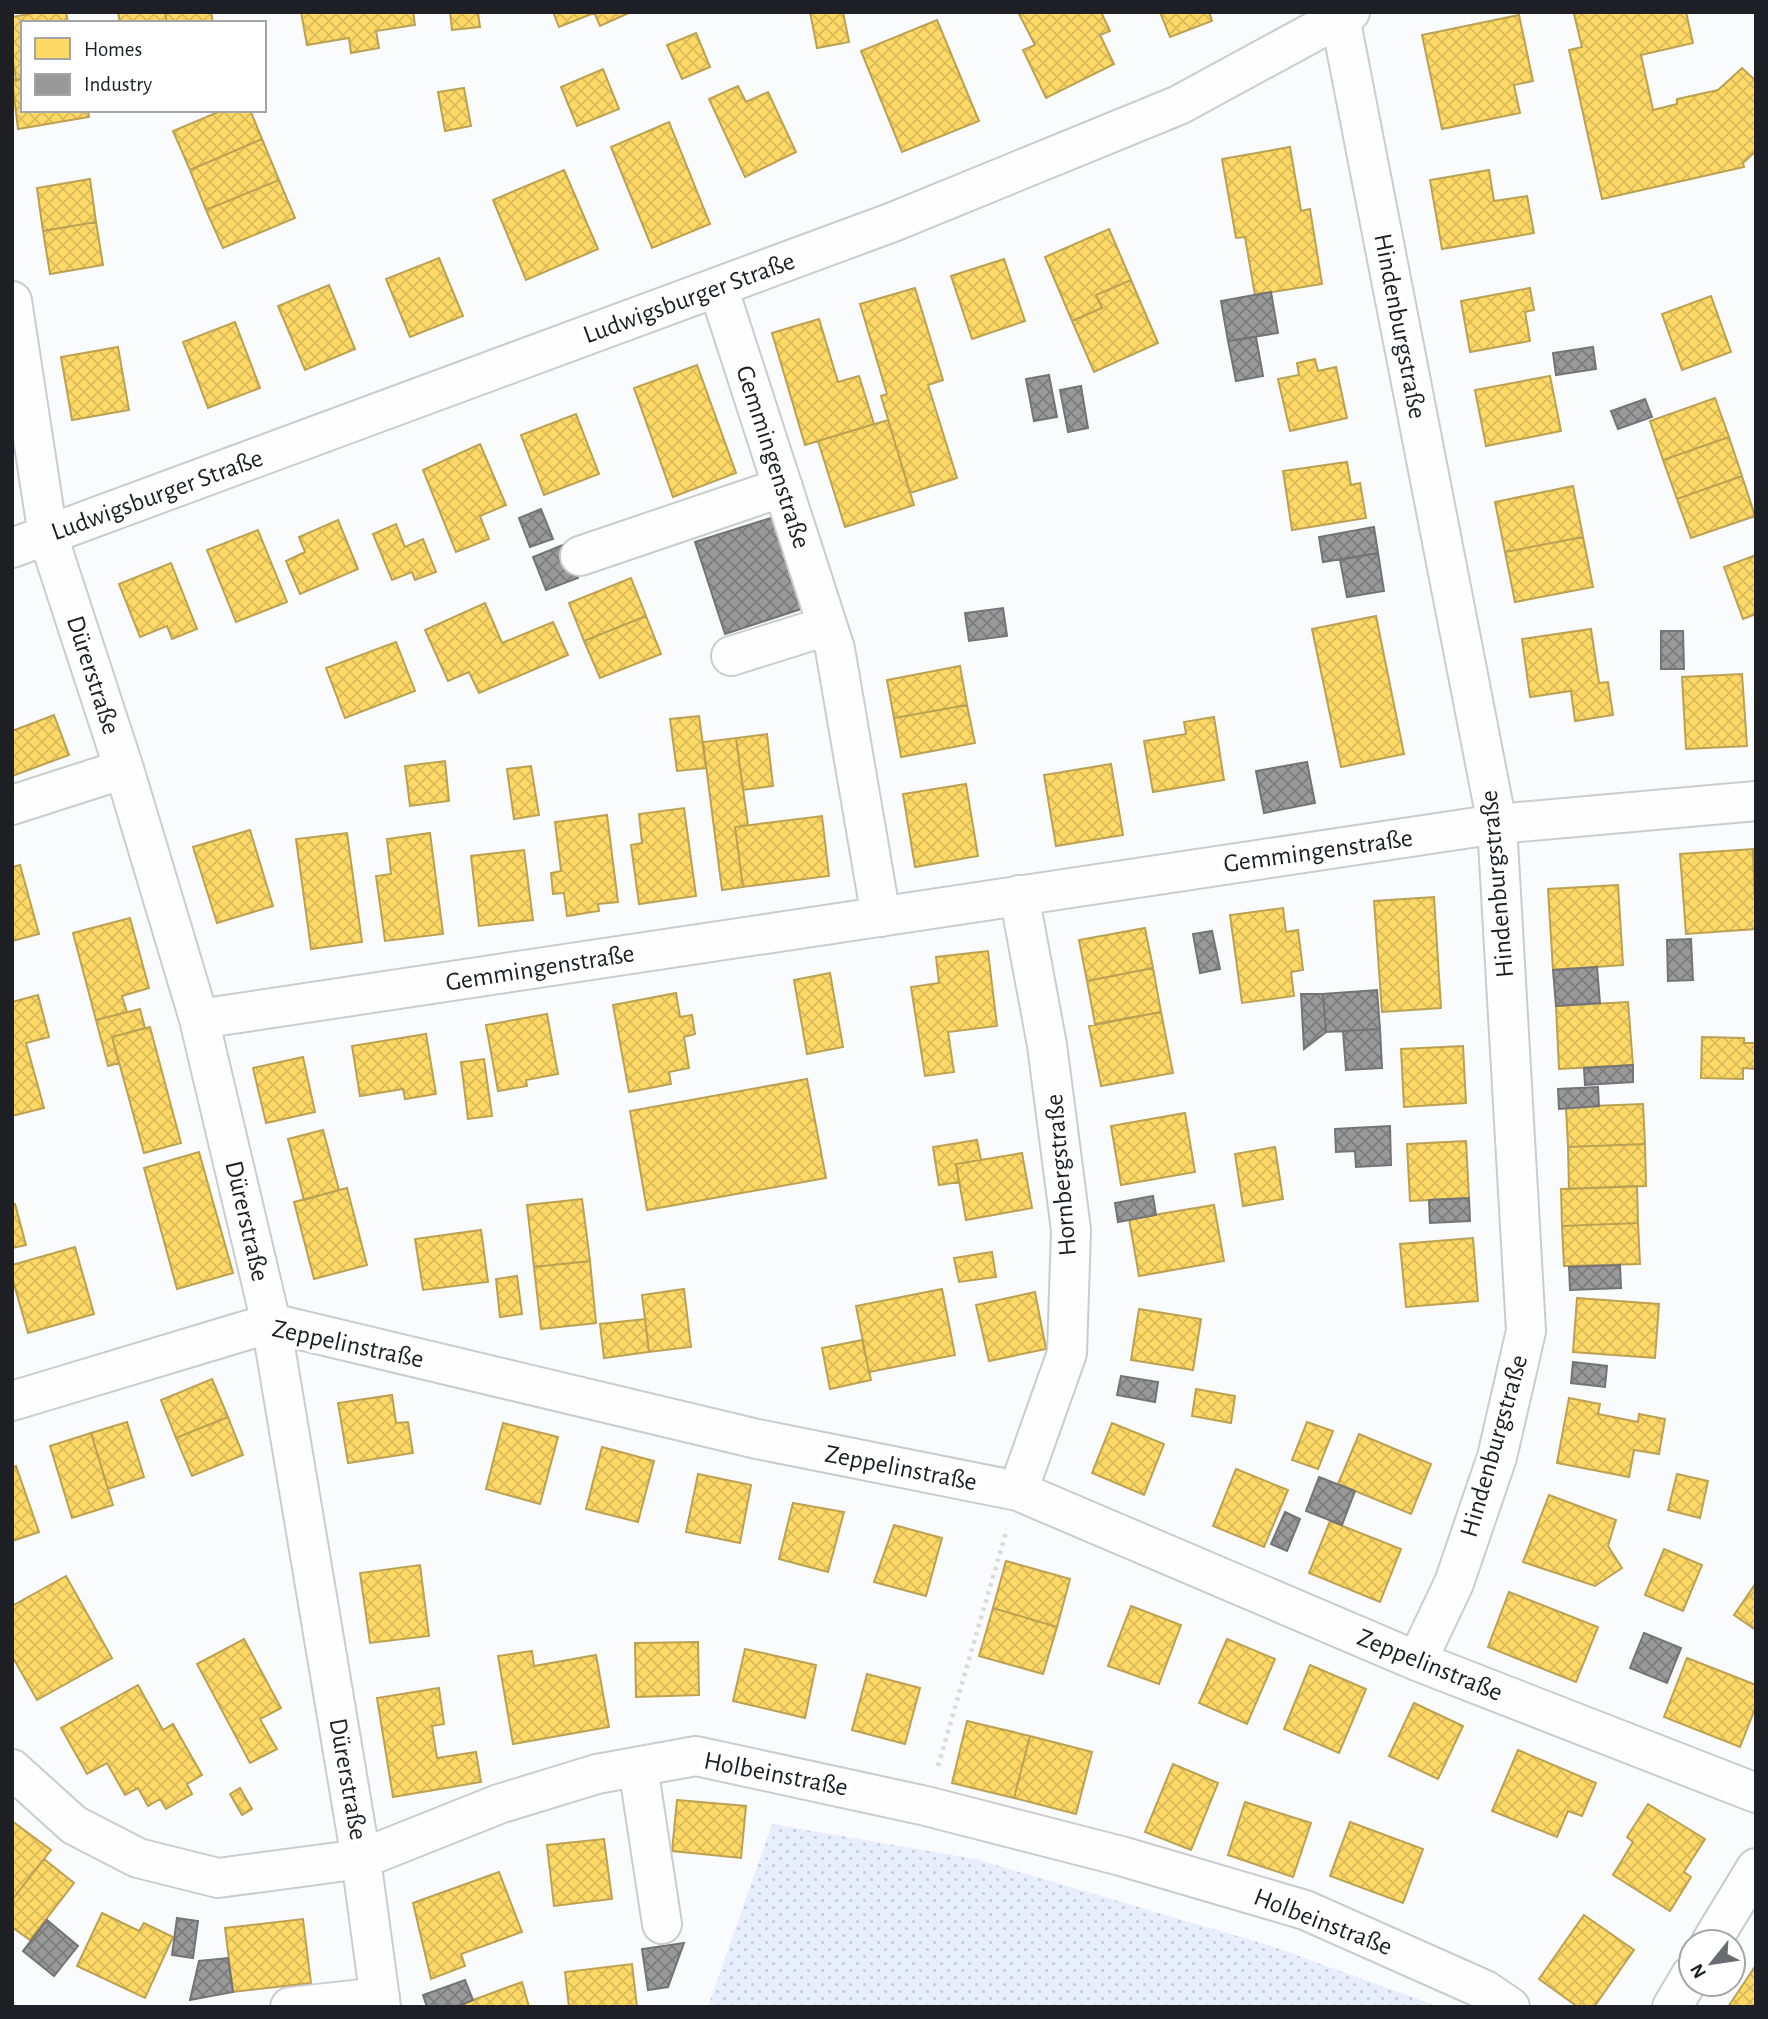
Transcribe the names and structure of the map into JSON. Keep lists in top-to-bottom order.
{
  "streets": {
    "street": [
      "Ludwigsburger Straße",
      "Hindenburgstraße",
      "Gemmingenstraße",
      "Dürerstraße",
      "Hornbergstraße",
      "Zeppelinstraße",
      "Holbeinstraße"
    ]
  },
  "crossings": [
    ["Ludwigsburger Straße", "Hindenburgstraße"],
    ["Ludwigsburger Straße", "Gemmingenstraße"],
    ["Ludwigsburger Straße", "Dürerstraße"],
    ["Hindenburgstraße", "Gemmingenstraße"],
    ["Hindenburgstraße", "Zeppelinstraße"],
    ["Gemmingenstraße", "Dürerstraße"],
    ["Gemmingenstraße", "Hornbergstraße"],
    ["Dürerstraße", "Zeppelinstraße"],
    ["Dürerstraße", "Holbeinstraße"],
    ["Hornbergstraße", "Zeppelinstraße"]
  ],
  "legend": ["Homes", "Industry"],
  "north": "bottom left"
}
